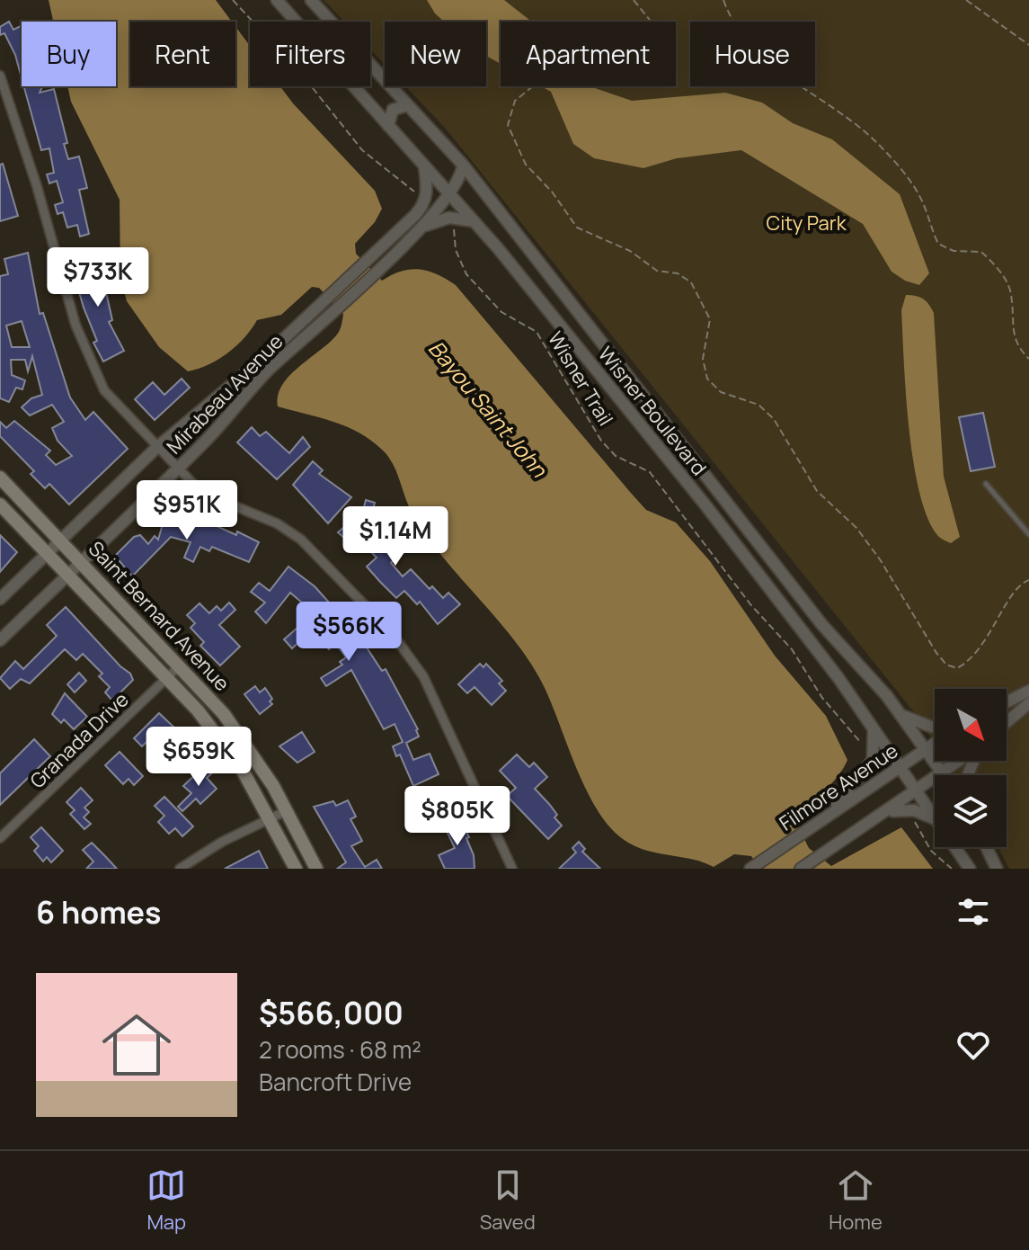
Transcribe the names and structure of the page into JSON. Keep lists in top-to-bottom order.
{
  "streets": {
    "main road": ["Saint Bernard Avenue"],
    "street": [
      "Mirabeau Avenue",
      "Wisner Boulevard",
      "Granada Drive",
      "Filmore Avenue"
    ],
    "path": ["Wisner Trail"]
  },
  "crossings": [
    ["Mirabeau Avenue", "Wisner Boulevard"],
    ["Mirabeau Avenue", "Saint Bernard Avenue"],
    ["Wisner Boulevard", "Filmore Avenue"],
    ["Saint Bernard Avenue", "Granada Drive"]
  ],
  "water": ["Bayou Saint John"],
  "parks": ["City Park"],
  "north": "bottom right",
  "page": {
    "chip": [
      "Buy",
      "Rent",
      "Filters",
      "New",
      "Apartment",
      "House"
    ],
    "price": [
      "$733K",
      "$951K",
      "$1.14M",
      "$566K",
      "$659K",
      "$805K"
    ],
    "heading": "6 homes",
    "list": [
      {
        "name": "$566,000",
        "note": "2 rooms · 68 m² · Bancroft Drive"
      }
    ],
    "tabs": ["Map", "Saved", "Home"]
  }
}
